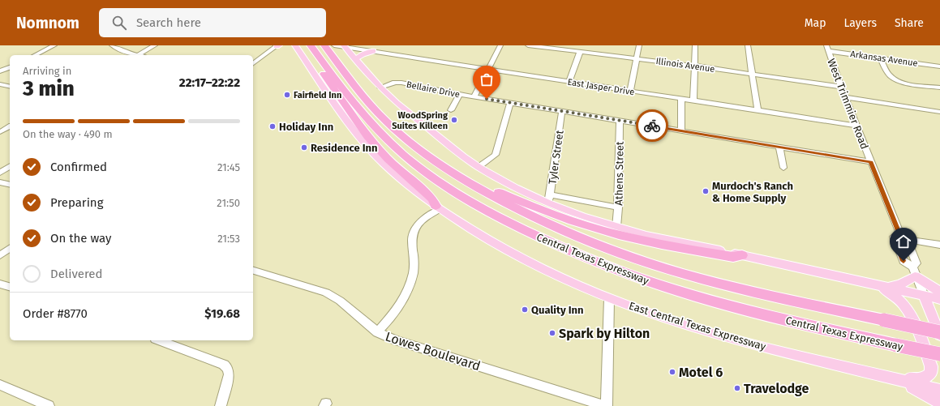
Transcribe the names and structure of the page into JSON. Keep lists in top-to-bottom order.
{
  "streets": {
    "highway": ["Central Texas Expressway"],
    "main road": ["West Trimmier Road", "East Central Texas Expressway"],
    "street": [
      "Arkansas Avenue",
      "Illinois Avenue",
      "East Jasper Drive",
      "Bellaire Drive",
      "Tyler Street",
      "Athens Street",
      "Lowes Boulevard"
    ]
  },
  "crossings": [
    ["Arkansas Avenue", "West Trimmier Road"],
    ["Illinois Avenue", "West Trimmier Road"],
    ["East Jasper Drive", "West Trimmier Road"],
    ["Bellaire Drive", "West Trimmier Road"],
    ["Bellaire Drive", "Tyler Street"],
    ["Bellaire Drive", "Athens Street"]
  ],
  "places": [
    "Fairfield Inn",
    "WoodSpring Suites Killeen",
    "Holiday Inn",
    "Residence Inn",
    "Murdoch's Ranch & Home Supply",
    "Quality Inn",
    "Spark by Hilton",
    "Motel 6",
    "Travelodge"
  ],
  "page": {
    "header": "Nomnom",
    "search": "Search here",
    "nav": ["Map", "Layers", "Share"],
    "heading": ["3 min", "Arriving in", "22:17–22:22"],
    "panel": ["Order #8770", "$19.68"],
    "bar": "On the way · 490 m",
    "list": [
      ["Confirmed", "21:45"],
      ["Preparing", "21:50"],
      ["On the way", "21:53"],
      "Delivered"
    ]
  }
}
